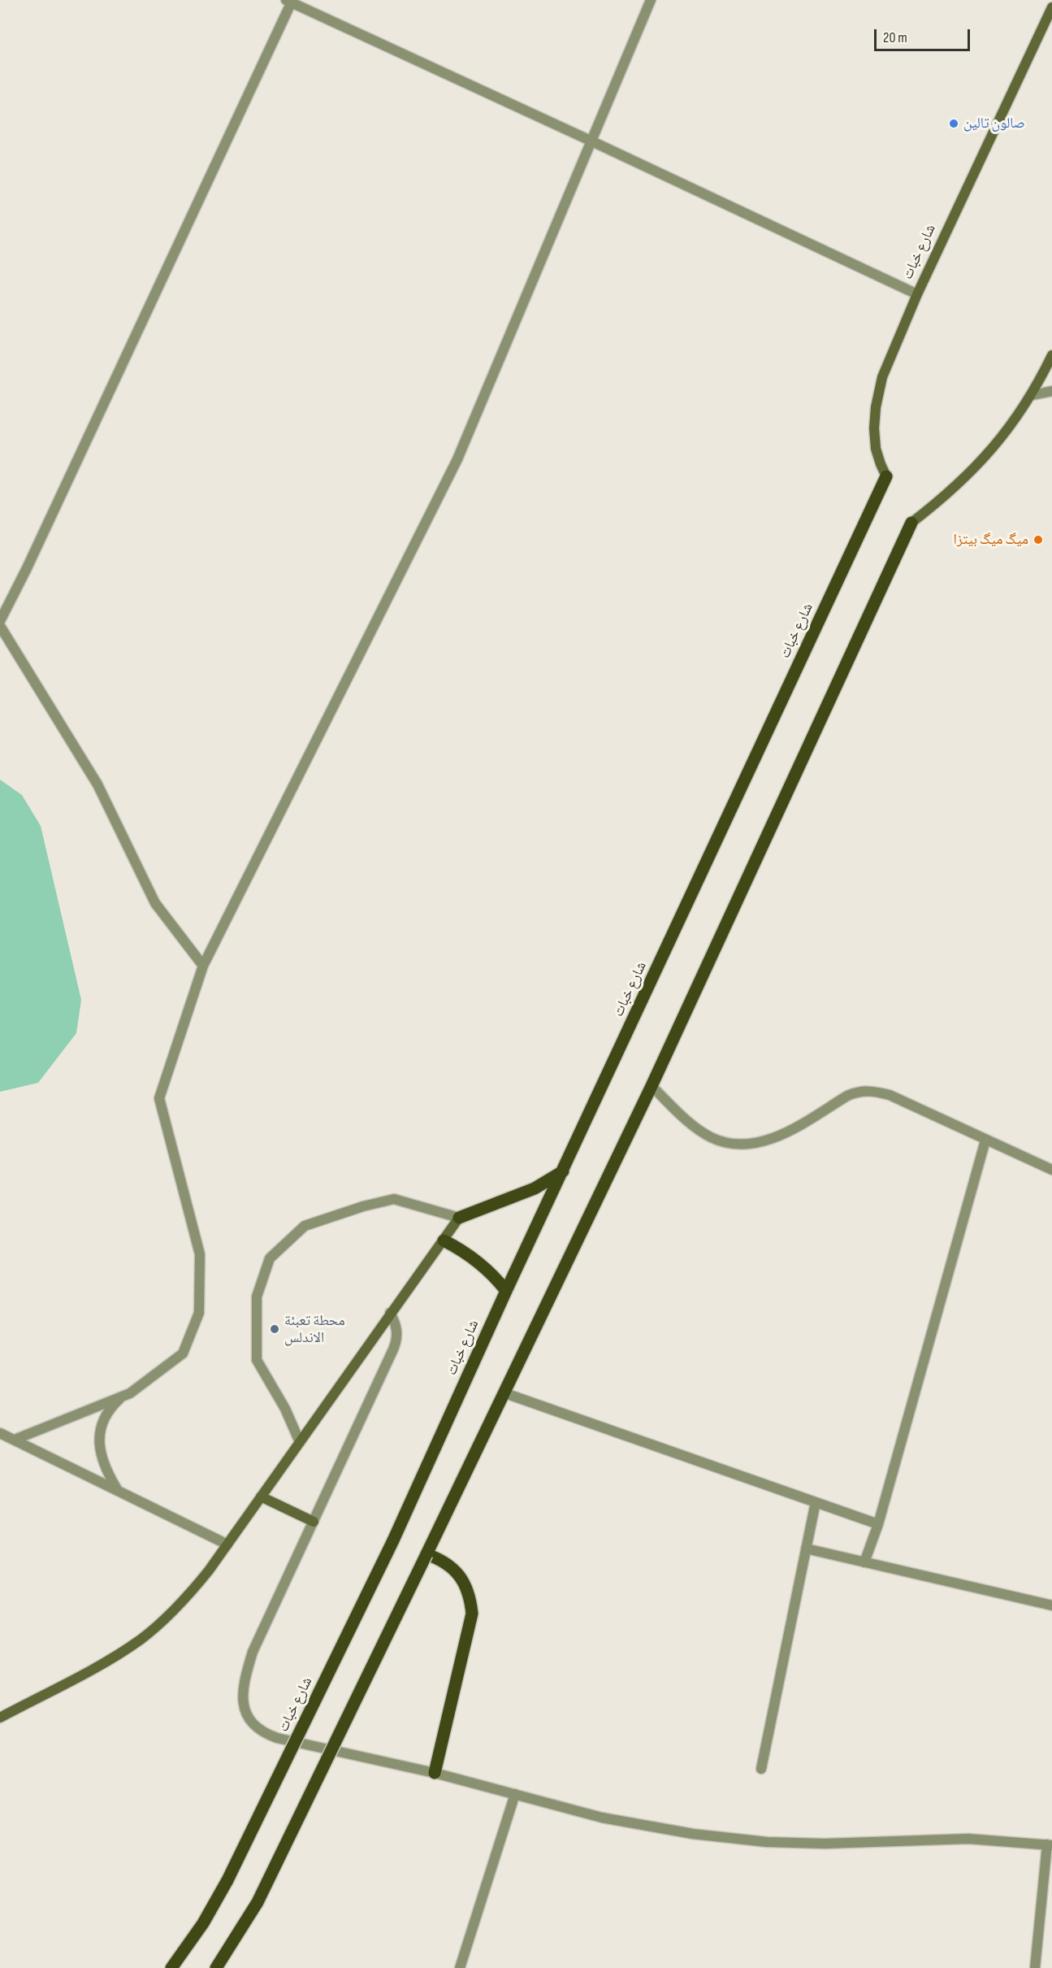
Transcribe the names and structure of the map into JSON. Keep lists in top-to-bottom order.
{
  "streets": {
    "main road": ["شارع خبات"]
  },
  "places": ["صالون تالين", "ميگ ميگ بيتزا", "محطة تعبئة الاندلس"],
  "scale_bar": "20 m"
}
